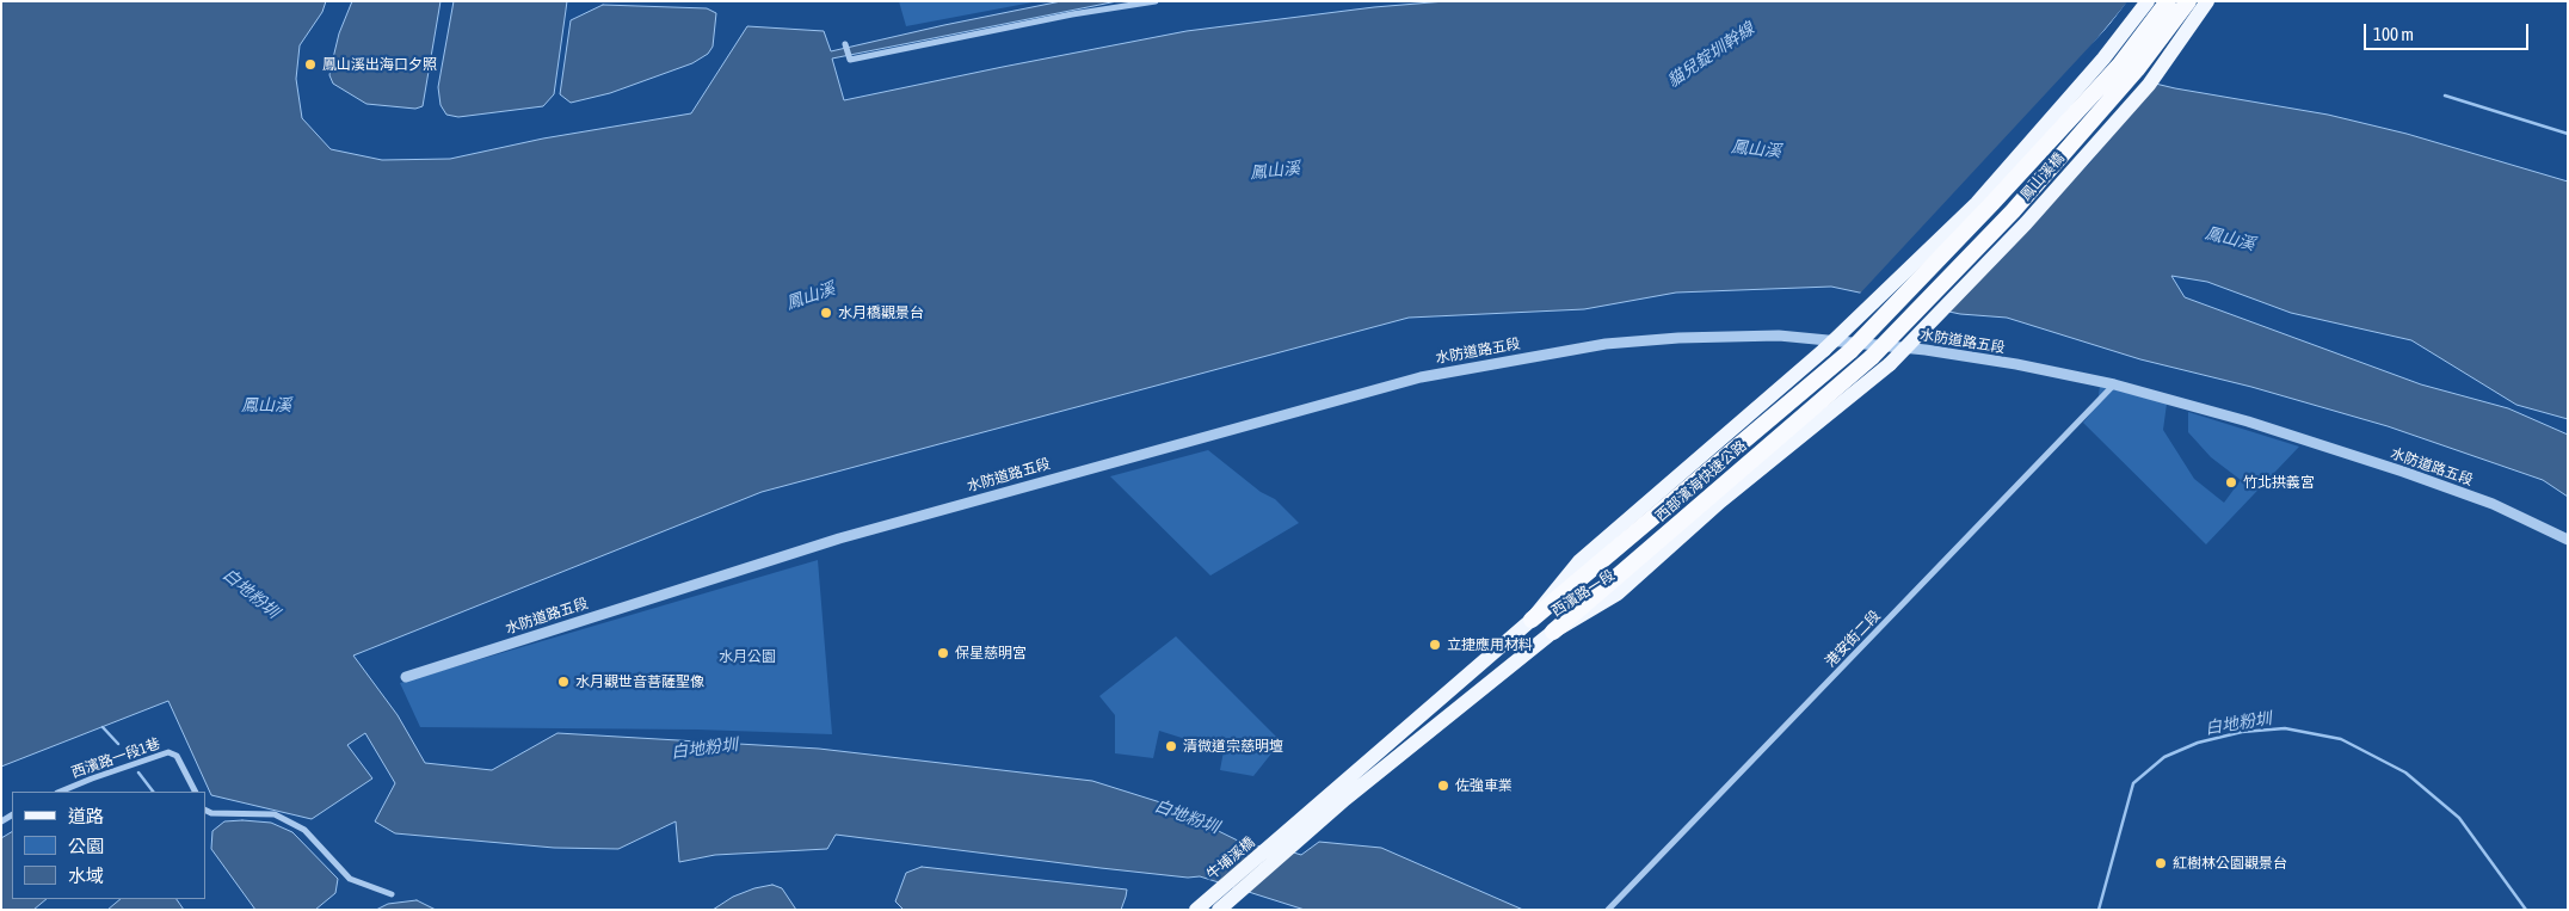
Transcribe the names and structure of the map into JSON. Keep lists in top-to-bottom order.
{
  "streets": {
    "highway": ["鳳山溪橋", "西部濱海快速公路"],
    "main road": ["西濱路一段", "牛埔溪橋"],
    "street": ["水防道路五段", "港安街二段", "西濱路一段1巷"]
  },
  "crossings": [
    ["鳳山溪橋", "西部濱海快速公路"],
    ["鳳山溪橋", "西濱路一段"],
    ["水防道路五段", "港安街二段"],
    ["西部濱海快速公路", "西濱路一段"],
    ["西濱路一段", "牛埔溪橋"]
  ],
  "water": ["貓兒錠圳幹線", "鳳山溪", "白地粉圳"],
  "parks": ["水月公園"],
  "places": [
    "鳳山溪出海口夕照",
    "水月橋觀景台",
    "竹北拱義宮",
    "立捷應用材料",
    "保星慈明宮",
    "水月觀世音菩薩聖像",
    "清微道宗慈明壇",
    "佐強車業",
    "紅樹林公園觀景台"
  ],
  "legend": ["道路", "公園", "水域"],
  "scale_bar": "100 m"
}
